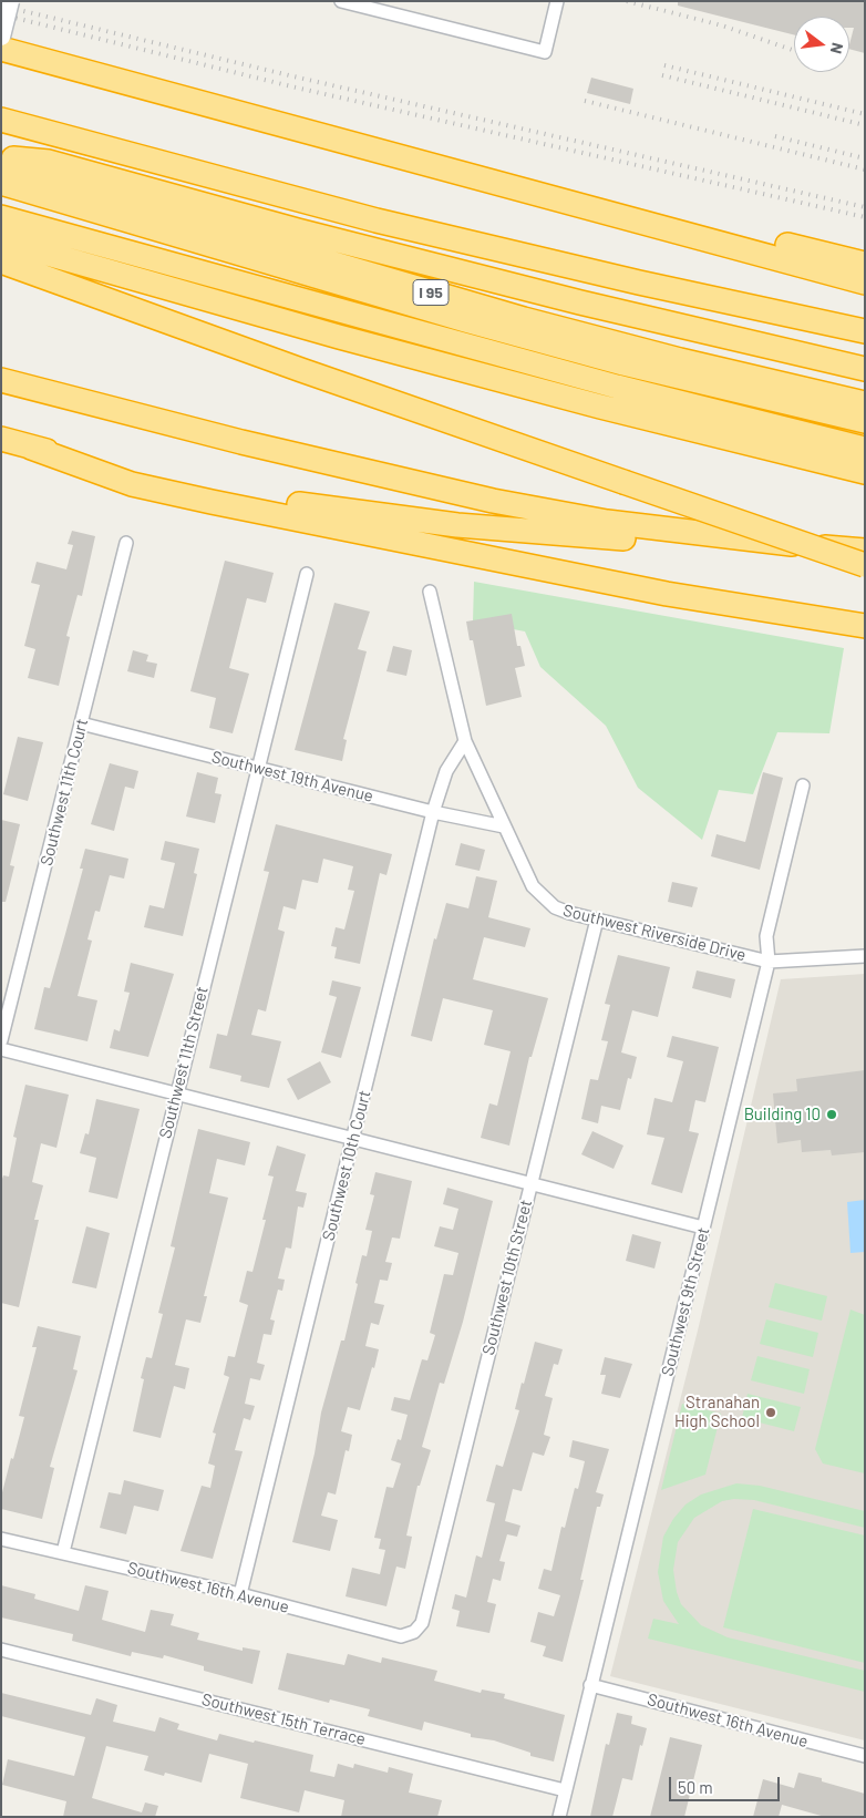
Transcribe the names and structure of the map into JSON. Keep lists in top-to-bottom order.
{
  "streets": {
    "highway": ["I 95"],
    "street": [
      "Southwest 19th Avenue",
      "Southwest 11th Court",
      "Southwest Riverside Drive",
      "Southwest 11th Street",
      "Southwest 10th Court",
      "Southwest 10th Street",
      "Southwest 9th Street",
      "Southwest 16th Avenue",
      "Southwest 15th Terrace"
    ]
  },
  "crossings": [
    ["Southwest 19th Avenue", "Southwest 11th Court"],
    ["Southwest 19th Avenue", "Southwest Riverside Drive"],
    ["Southwest 19th Avenue", "Southwest 11th Street"],
    ["Southwest 19th Avenue", "Southwest 10th Court"],
    ["Southwest Riverside Drive", "Southwest 10th Court"],
    ["Southwest Riverside Drive", "Southwest 10th Street"],
    ["Southwest Riverside Drive", "Southwest 9th Street"],
    ["Southwest 11th Street", "Southwest 16th Avenue"],
    ["Southwest 10th Court", "Southwest 16th Avenue"],
    ["Southwest 10th Street", "Southwest 16th Avenue"],
    ["Southwest 9th Street", "Southwest 16th Avenue"],
    ["Southwest 9th Street", "Southwest 15th Terrace"]
  ],
  "places": ["Building 10", "Stranahan High School"],
  "scale_bar": "50 m",
  "north": "right"
}
